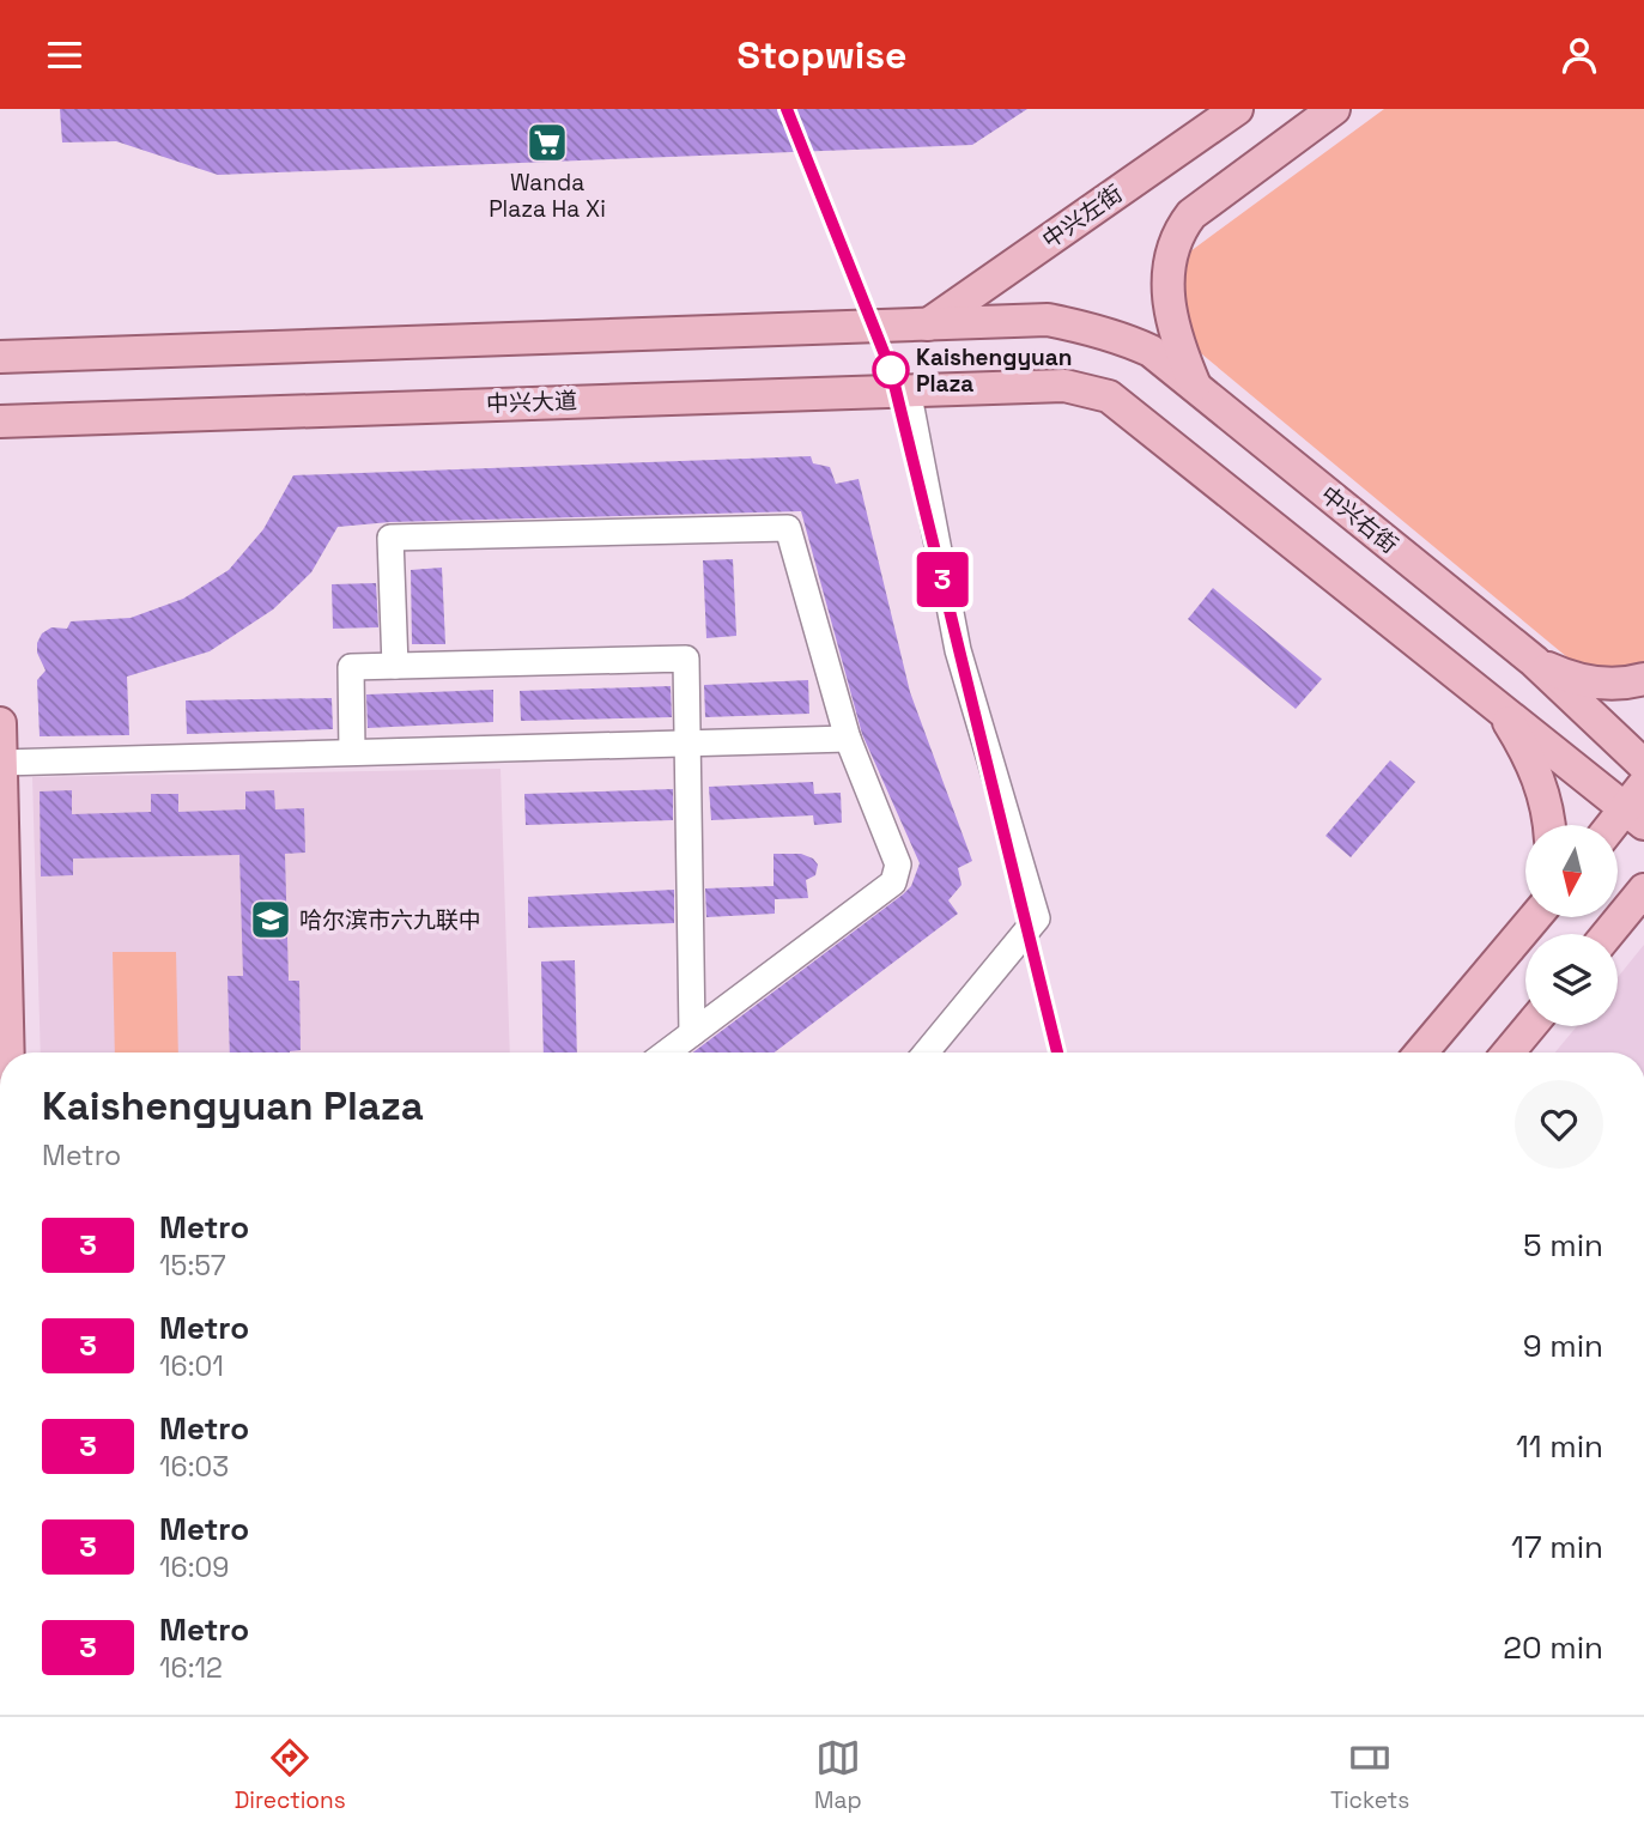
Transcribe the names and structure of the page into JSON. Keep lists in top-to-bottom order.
{
  "streets": {
    "main road": ["中兴左街", "中兴大道", "中兴右街"]
  },
  "crossings": [
    ["中兴左街", "中兴右街"]
  ],
  "places": {
    "supermarket": ["Wanda Plaza Ha Xi"],
    "other": ["Kaishengyuan Plaza"],
    "school or university": ["哈尔滨市六九联中"]
  },
  "lines": ["metro line 3"],
  "north": "bottom",
  "page": {
    "header": "Stopwise",
    "on_map": "3",
    "heading": ["Kaishengyuan Plaza", "Metro"],
    "list": [
      {
        "mark": "3",
        "name": "Metro",
        "note": "15:57",
        "value": "5 min"
      },
      {
        "mark": "3",
        "name": "Metro",
        "note": "16:01",
        "value": "9 min"
      },
      {
        "mark": "3",
        "name": "Metro",
        "note": "16:03",
        "value": "11 min"
      },
      {
        "mark": "3",
        "name": "Metro",
        "note": "16:09",
        "value": "17 min"
      },
      {
        "mark": "3",
        "name": "Metro",
        "note": "16:12",
        "value": "20 min"
      }
    ],
    "tabs": ["Directions", "Map", "Tickets"]
  }
}
